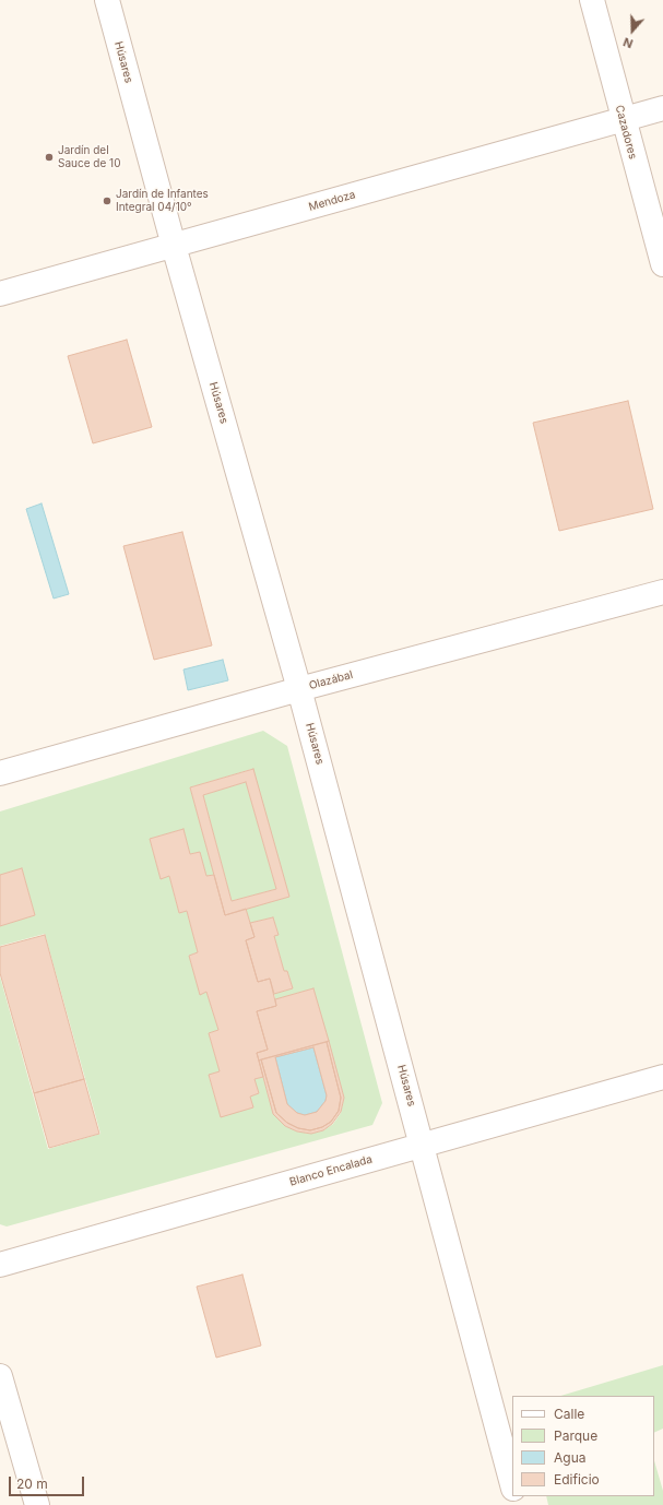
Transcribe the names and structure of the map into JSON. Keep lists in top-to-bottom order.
{
  "streets": {
    "street": [
      "Húsares",
      "Cazadores",
      "Mendoza",
      "Olazábal",
      "Blanco Encalada"
    ]
  },
  "crossings": [
    ["Húsares", "Mendoza"],
    ["Húsares", "Olazábal"],
    ["Húsares", "Blanco Encalada"],
    ["Cazadores", "Mendoza"]
  ],
  "places": ["Jardín del Sauce de 10", "Jardín de Infantes Integral 04/10°"],
  "legend": [
    "Calle",
    "Parque",
    "Agua",
    "Edificio"
  ],
  "scale_bar": "20 m",
  "north": "bottom"
}
